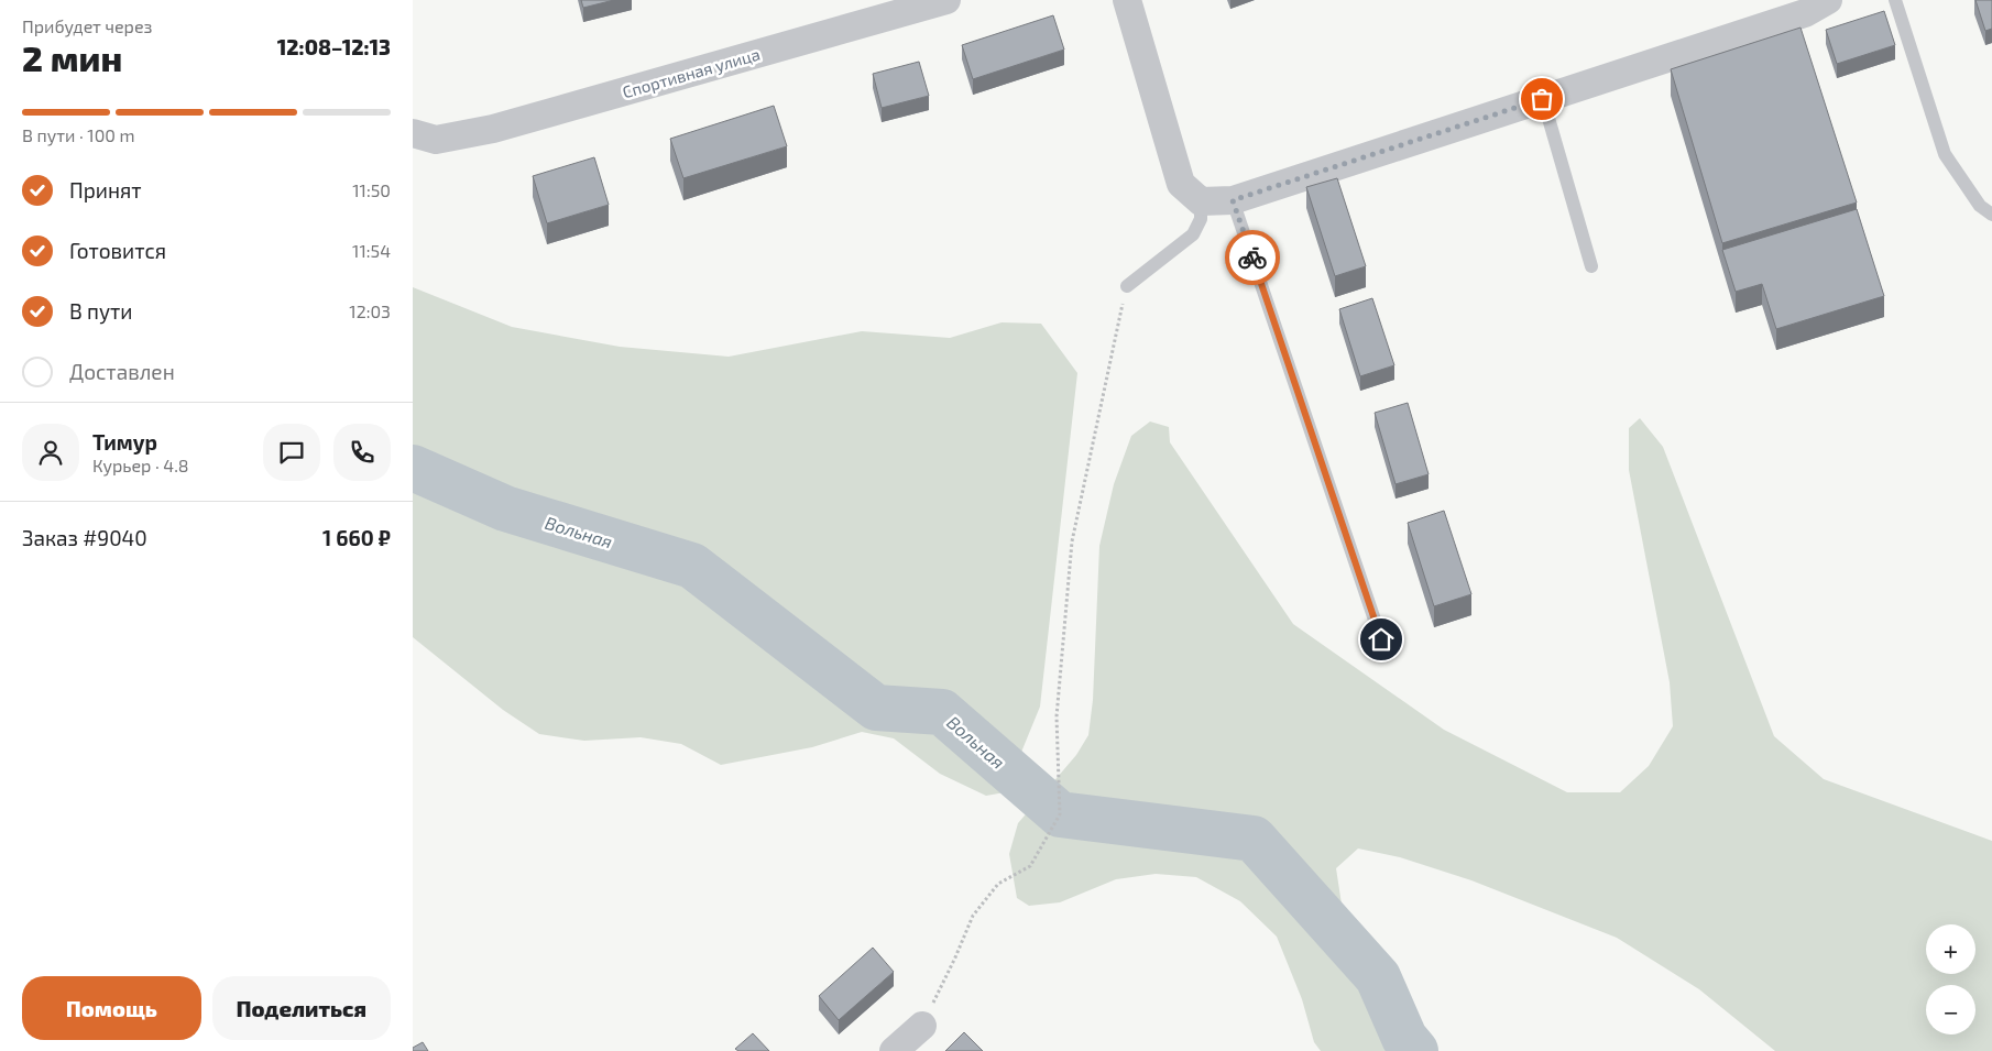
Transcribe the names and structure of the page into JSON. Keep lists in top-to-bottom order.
{
  "streets": {
    "street": ["Спортивная улица"]
  },
  "water": ["Вольная"],
  "page": {
    "heading": ["2 мин", "Прибудет через", "12:08–12:13"],
    "panel": [
      "Тимур",
      "Курьер · 4.8",
      "Заказ #9040",
      "1 660 ₽"
    ],
    "bar": "В пути · 100 m",
    "list": [
      ["Принят", "11:50"],
      ["Готовится", "11:54"],
      ["В пути", "12:03"],
      "Доставлен"
    ],
    "map_buttons": ["+", "−"],
    "buttons": ["Помощь", "Поделиться"]
  }
}
